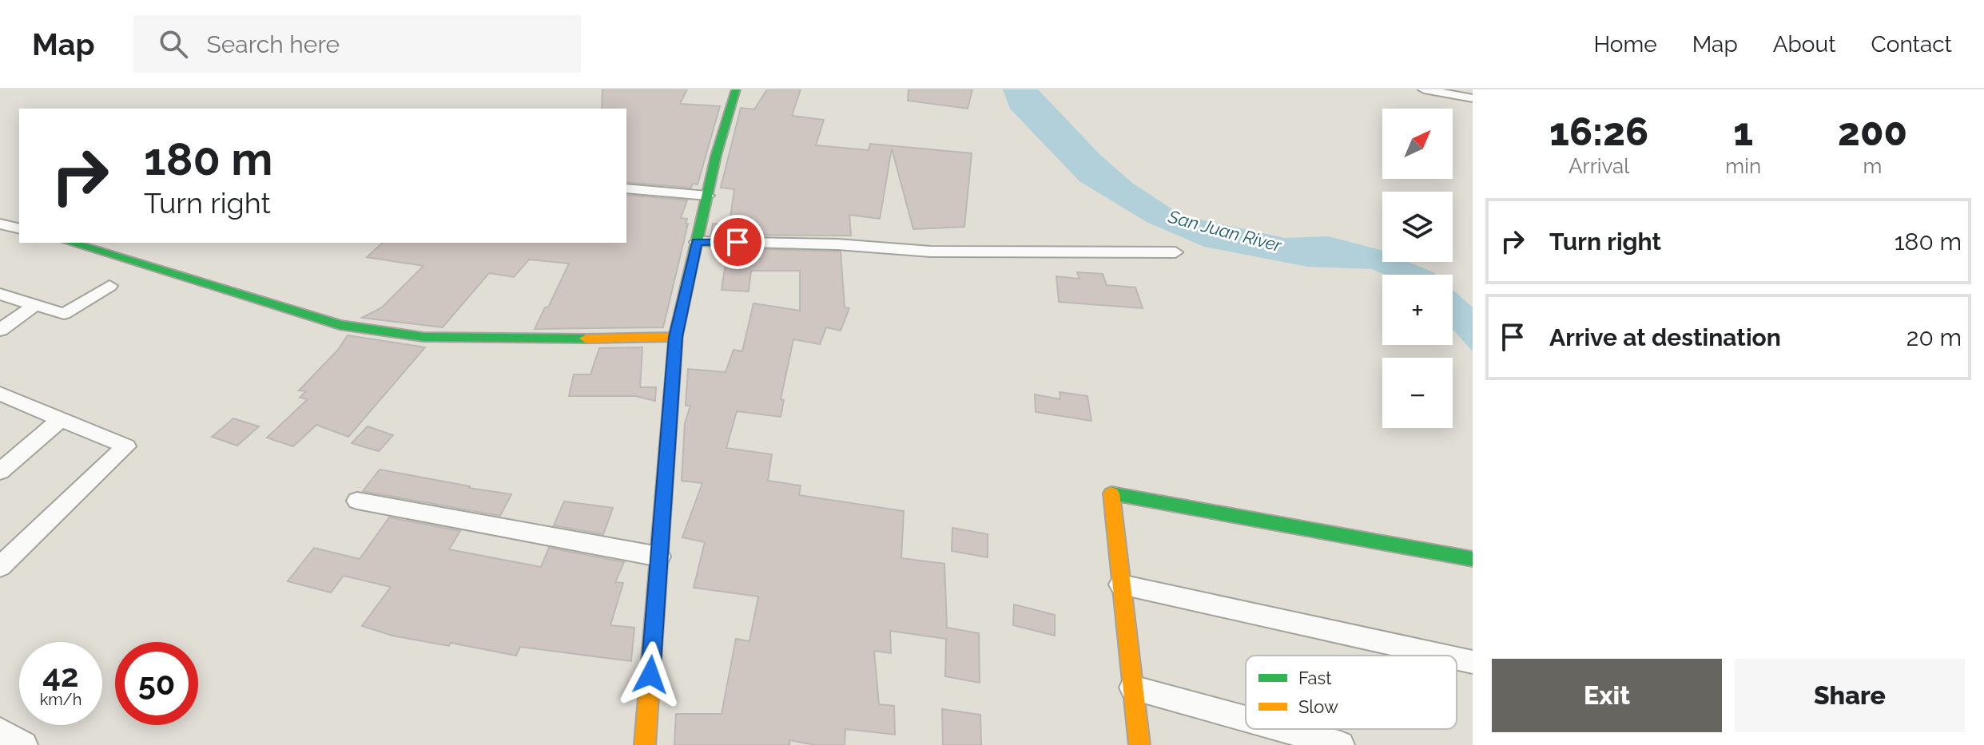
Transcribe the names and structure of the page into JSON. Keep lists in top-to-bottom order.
{
  "water": ["San Juan River"],
  "legend": ["Fast", "Slow"],
  "north": "top right",
  "page": {
    "header": "Map",
    "search": "Search here",
    "nav": [
      "Home",
      "Map",
      "About",
      "Contact"
    ],
    "eta": [
      "16:26",
      "Arrival",
      "1",
      "min",
      "200",
      "m"
    ],
    "map_buttons": ["+", "−"],
    "turn": ["180 m", "Turn right"],
    "list": [
      {
        "name": "Turn right",
        "value": "180 m"
      },
      {
        "name": "Arrive at destination",
        "value": "20 m"
      }
    ],
    "speed": "42 km/h",
    "limit": "50",
    "buttons": ["Exit", "Share"]
  }
}
